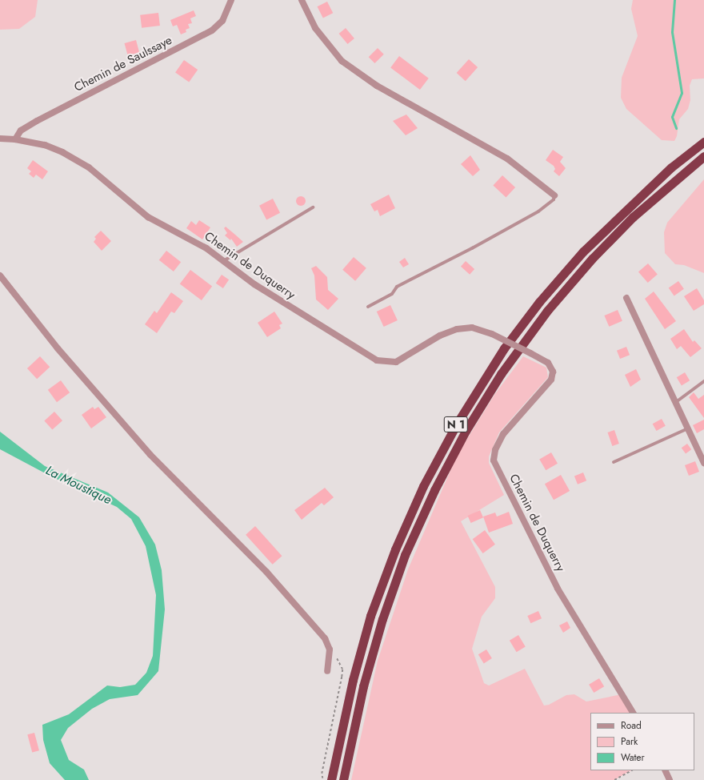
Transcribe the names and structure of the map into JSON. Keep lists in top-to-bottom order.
{
  "streets": {
    "highway": ["N 1"],
    "street": ["Chemin de Saulssaye", "Chemin de Duquerry"]
  },
  "crossings": [
    ["Chemin de Saulssaye", "Chemin de Duquerry"]
  ],
  "water": ["La Moustique"],
  "legend": ["Road", "Park", "Water"]
}
